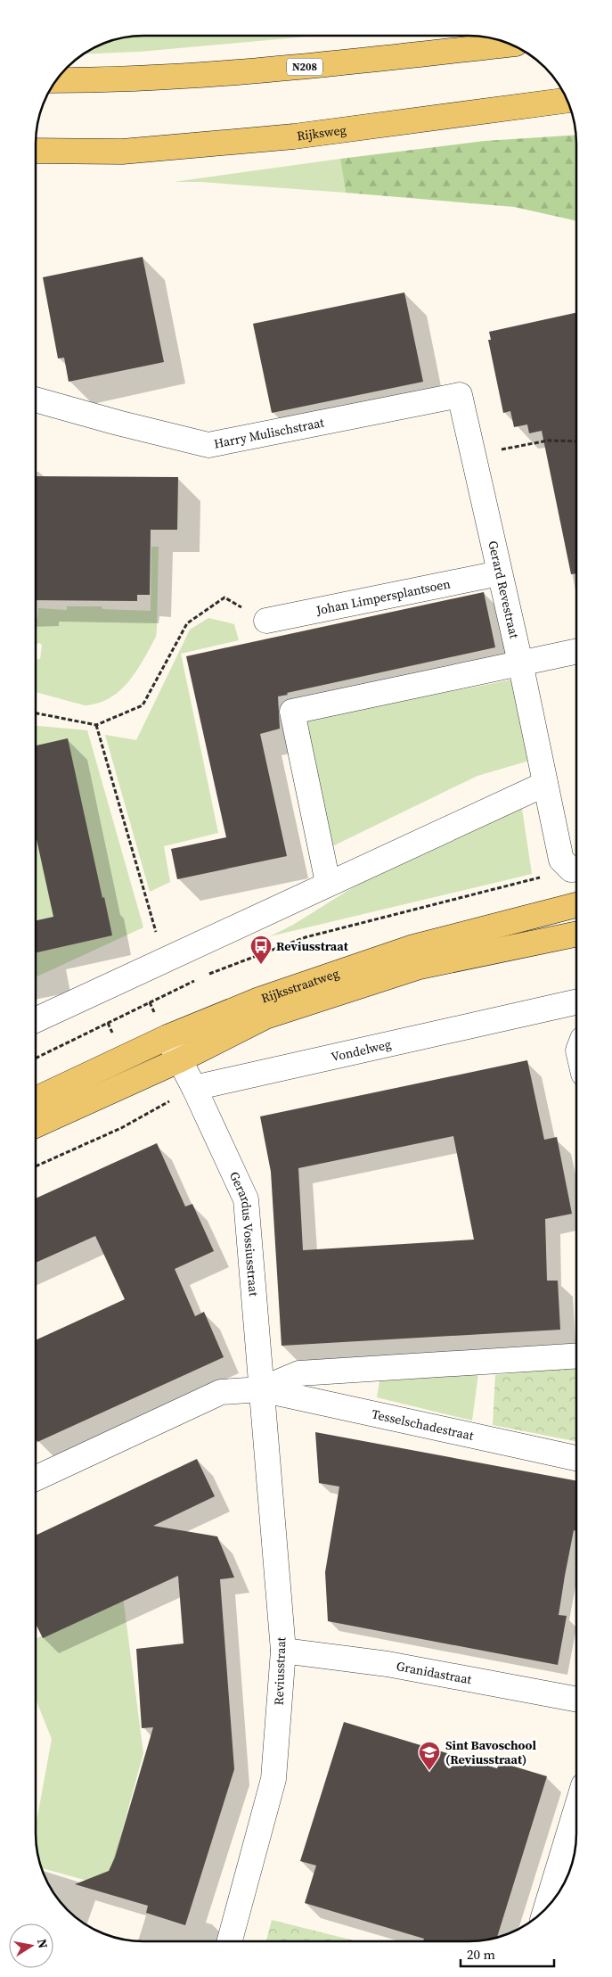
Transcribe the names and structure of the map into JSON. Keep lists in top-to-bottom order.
{
  "streets": {
    "main road": ["N208", "Rijksweg", "Rijksstraatweg"],
    "street": [
      "Harry Mulischstraat",
      "Gerard Revestraat",
      "Johan Limpersplantsoen",
      "Vondelweg",
      "Gerardus Vossiusstraat",
      "Tesselschadestraat",
      "Reviusstraat",
      "Granidastraat"
    ]
  },
  "crossings": [
    ["Harry Mulischstraat", "Gerard Revestraat"],
    ["Gerard Revestraat", "Johan Limpersplantsoen"],
    ["Vondelweg", "Gerardus Vossiusstraat"],
    ["Gerardus Vossiusstraat", "Tesselschadestraat"],
    ["Gerardus Vossiusstraat", "Reviusstraat"],
    ["Tesselschadestraat", "Reviusstraat"],
    ["Reviusstraat", "Granidastraat"]
  ],
  "places": {
    "bus stop": ["Reviusstraat"],
    "school or university": ["Sint Bavoschool (Reviusstraat)"]
  },
  "scale_bar": "20 m",
  "north": "right"
}
